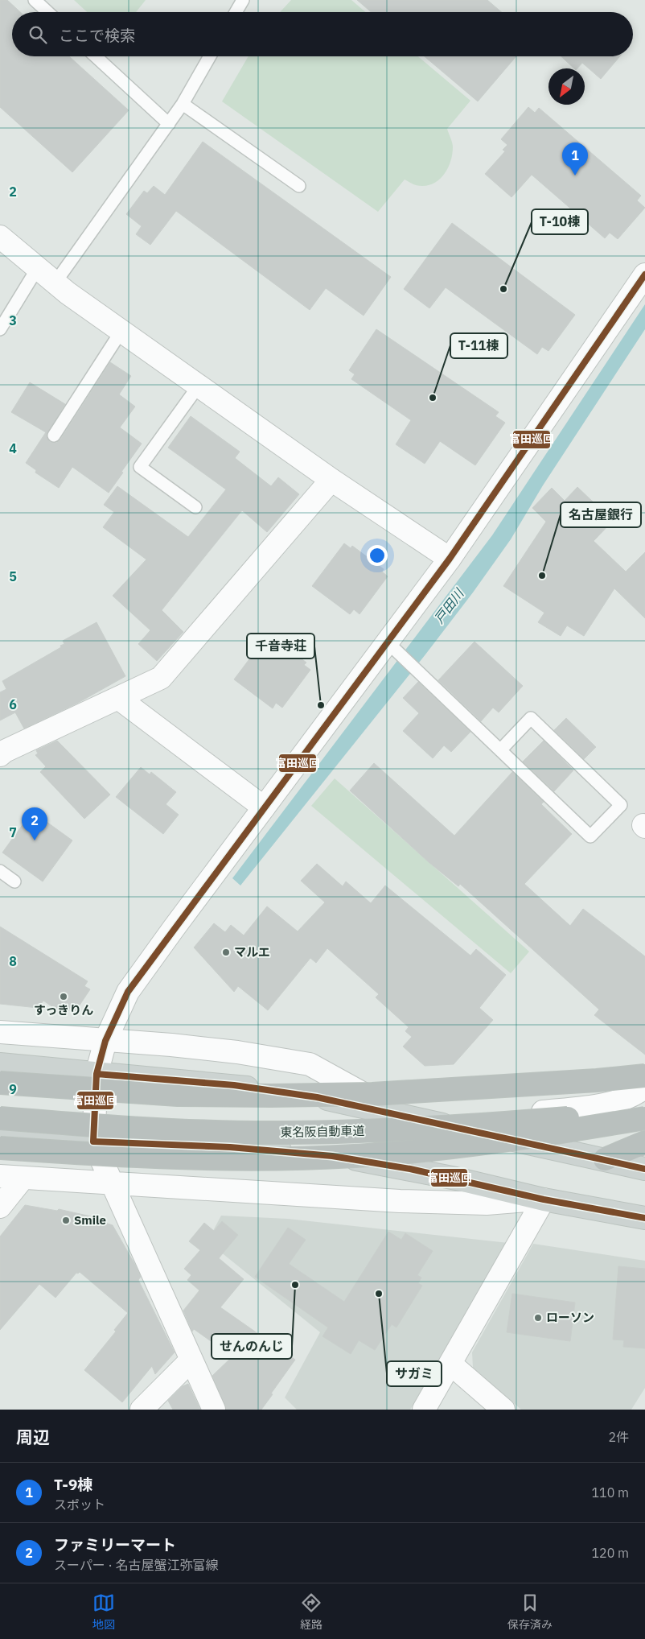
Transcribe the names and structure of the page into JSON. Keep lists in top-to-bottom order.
{
  "streets": {
    "highway": ["東名阪自動車道"]
  },
  "water": ["戸田川"],
  "places": [
    "T-10棟",
    "T-11棟",
    "名古屋銀行",
    "千音寺荘",
    "マルエ",
    "すっきりん",
    "Smile",
    "せんのんじ",
    "サガミ",
    "ローソン"
  ],
  "lines": ["transit line 富田巡回"],
  "north": "bottom left",
  "page": {
    "search": "ここで検索",
    "pins": ["1", "2"],
    "heading": ["周辺", "2件"],
    "list": [
      {
        "mark": "1",
        "name": "T-9棟",
        "note": "スポット",
        "value": "110 m"
      },
      {
        "mark": "2",
        "name": "ファミリーマート",
        "note": "スーパー · 名古屋蟹江弥富線",
        "value": "120 m"
      }
    ],
    "nav": ["地図", "経路", "保存済み"]
  },
  "grid": {
    "rows": [
      "2",
      "3",
      "4",
      "5",
      "6",
      "7",
      "8",
      "9"
    ]
  }
}
